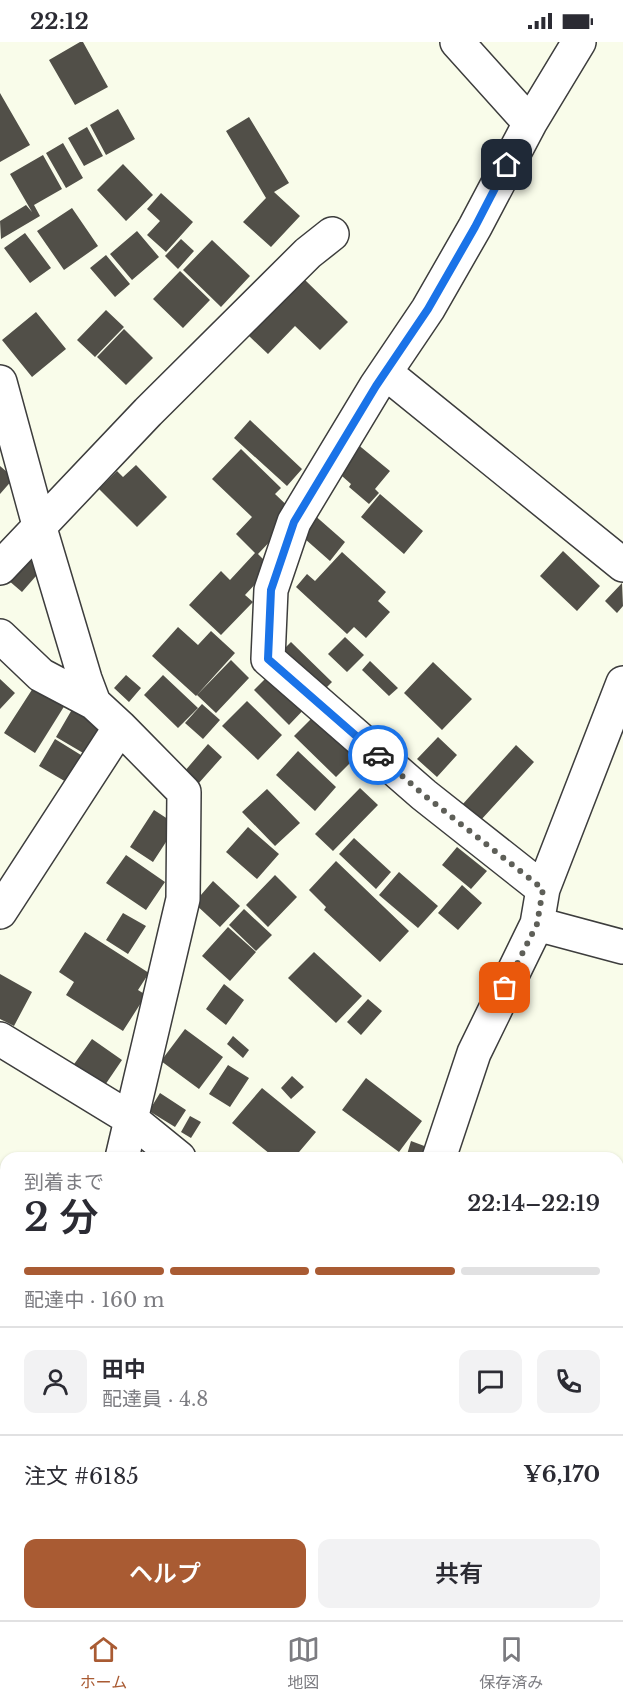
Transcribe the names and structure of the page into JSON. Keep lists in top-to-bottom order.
{
  "page": {
    "status": "22:12",
    "heading": ["2 分", "到着まで", "22:14–22:19"],
    "panel": [
      "田中",
      "配達員 · 4.8",
      "注文 #6185",
      "¥6,170"
    ],
    "bar": "配達中 · 160 m",
    "buttons": ["ヘルプ", "共有"],
    "tabs": ["ホーム", "地図", "保存済み"]
  }
}
